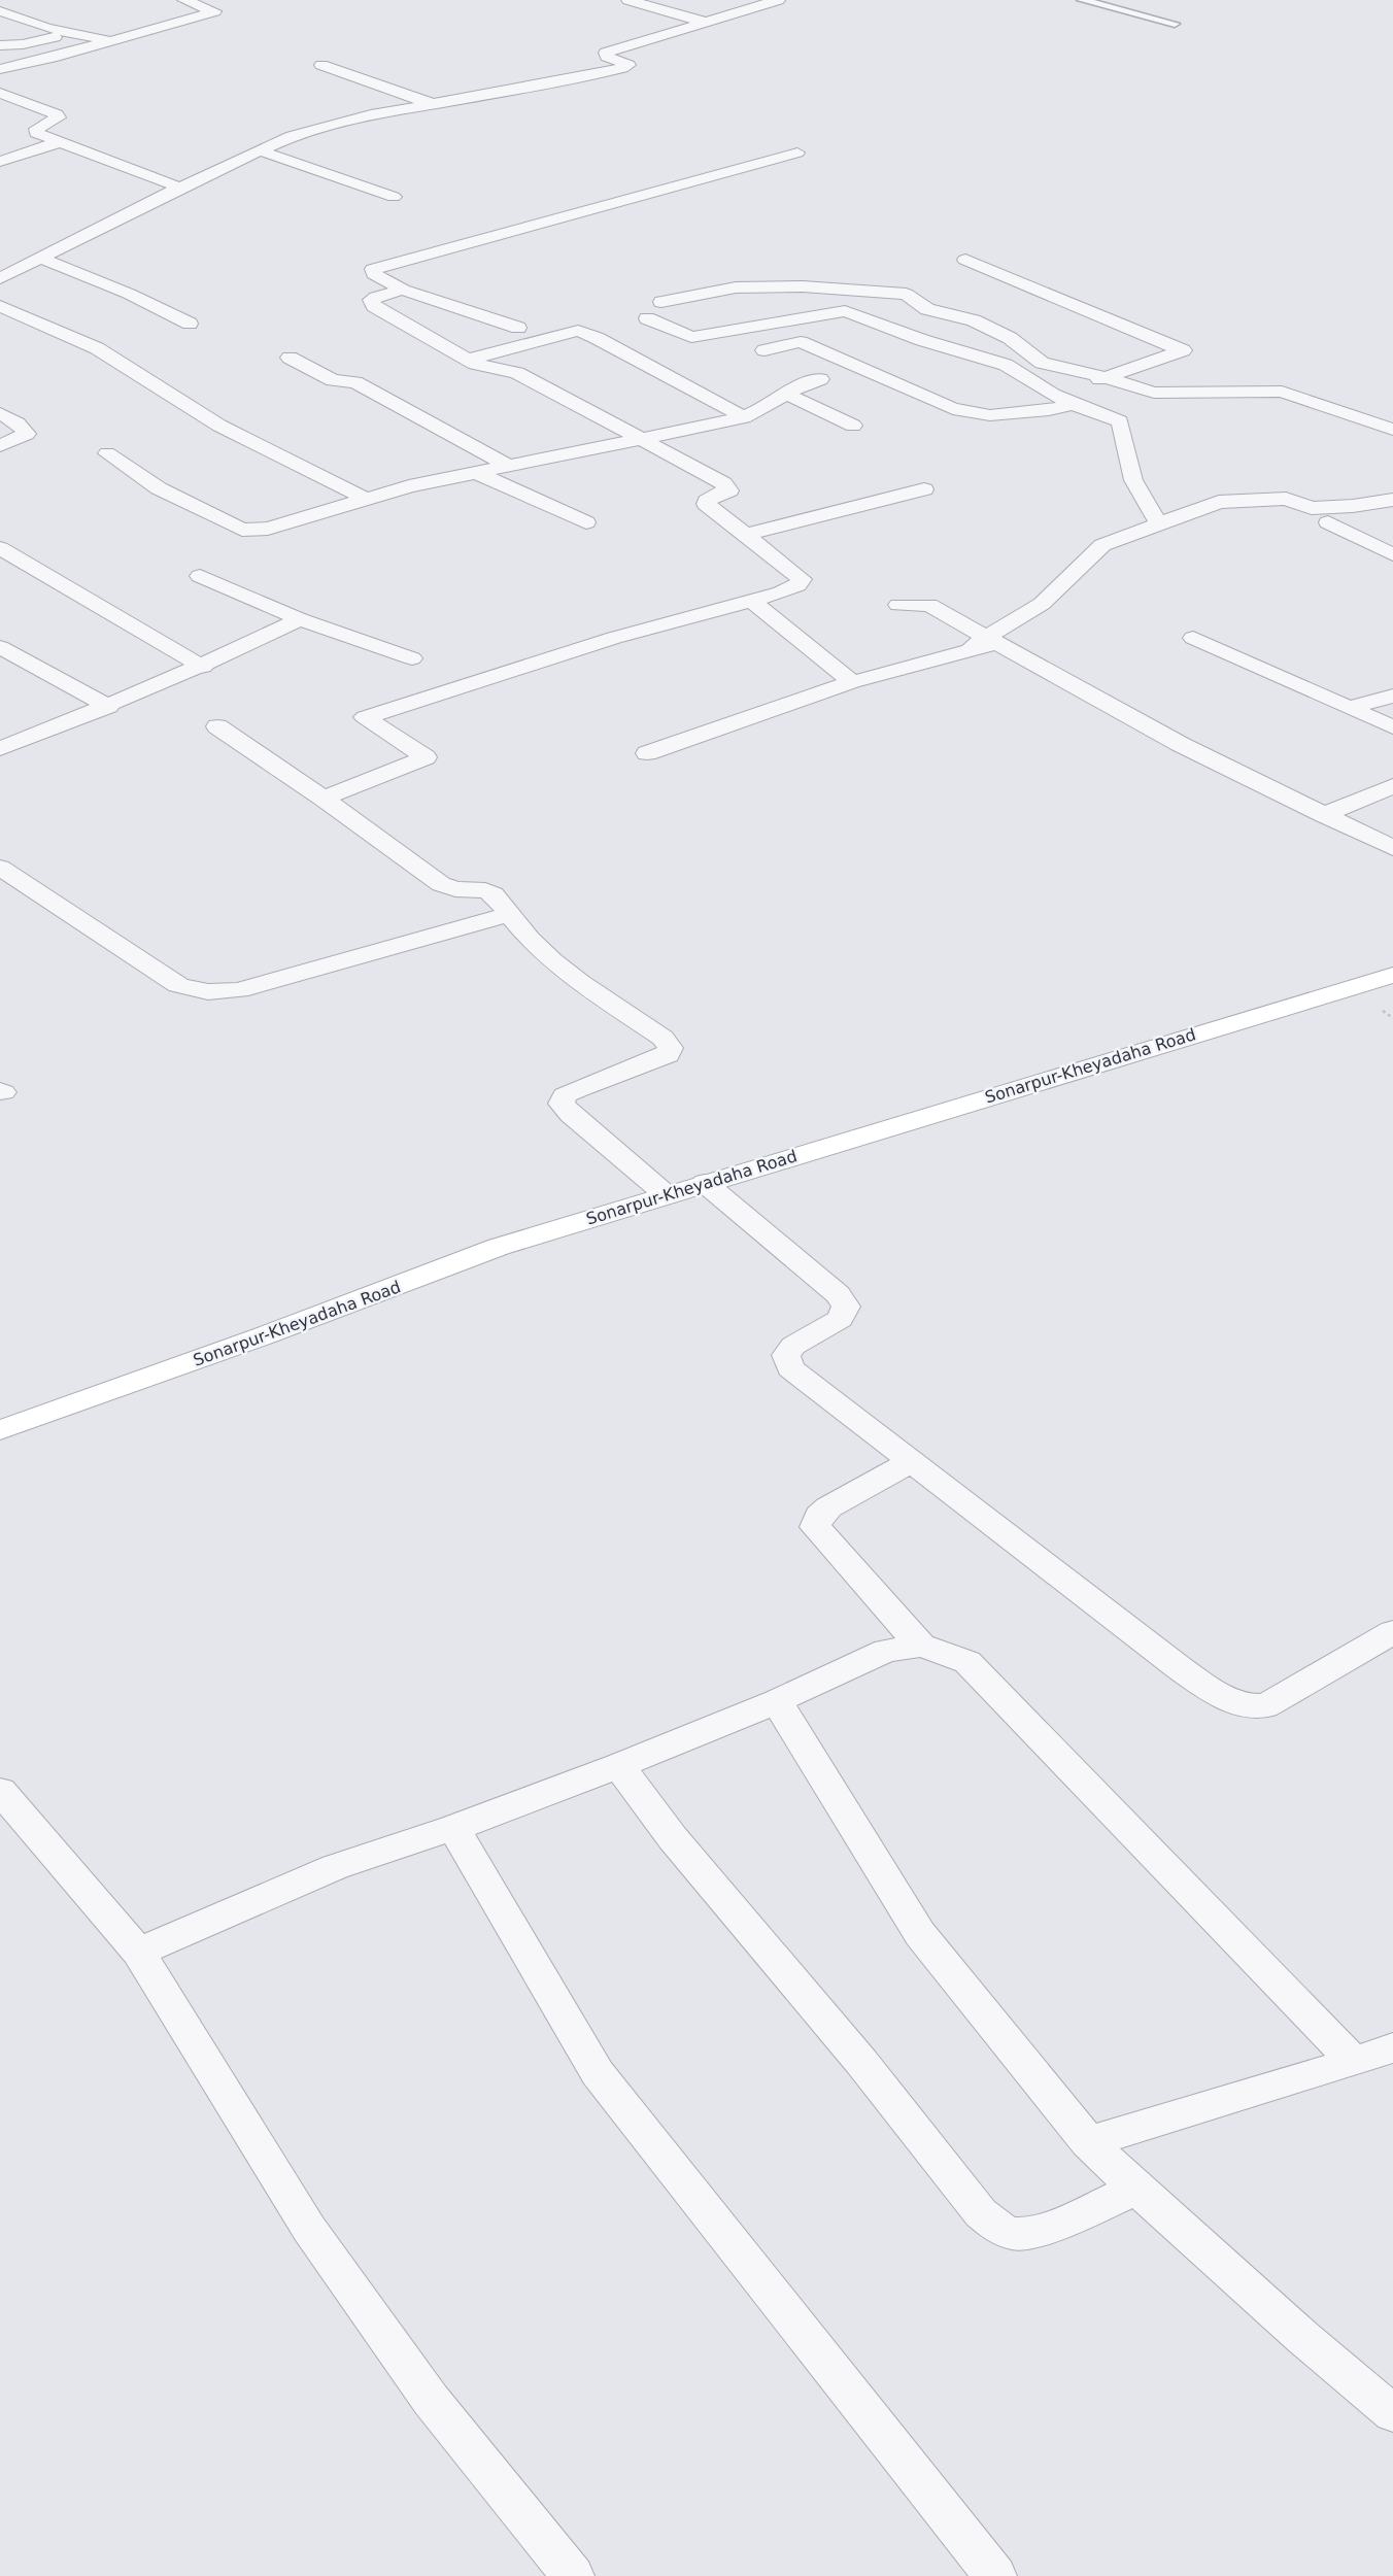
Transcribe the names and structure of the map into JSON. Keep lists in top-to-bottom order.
{
  "streets": {
    "main road": ["Sonarpur-Kheyadaha Road"]
  }
}
